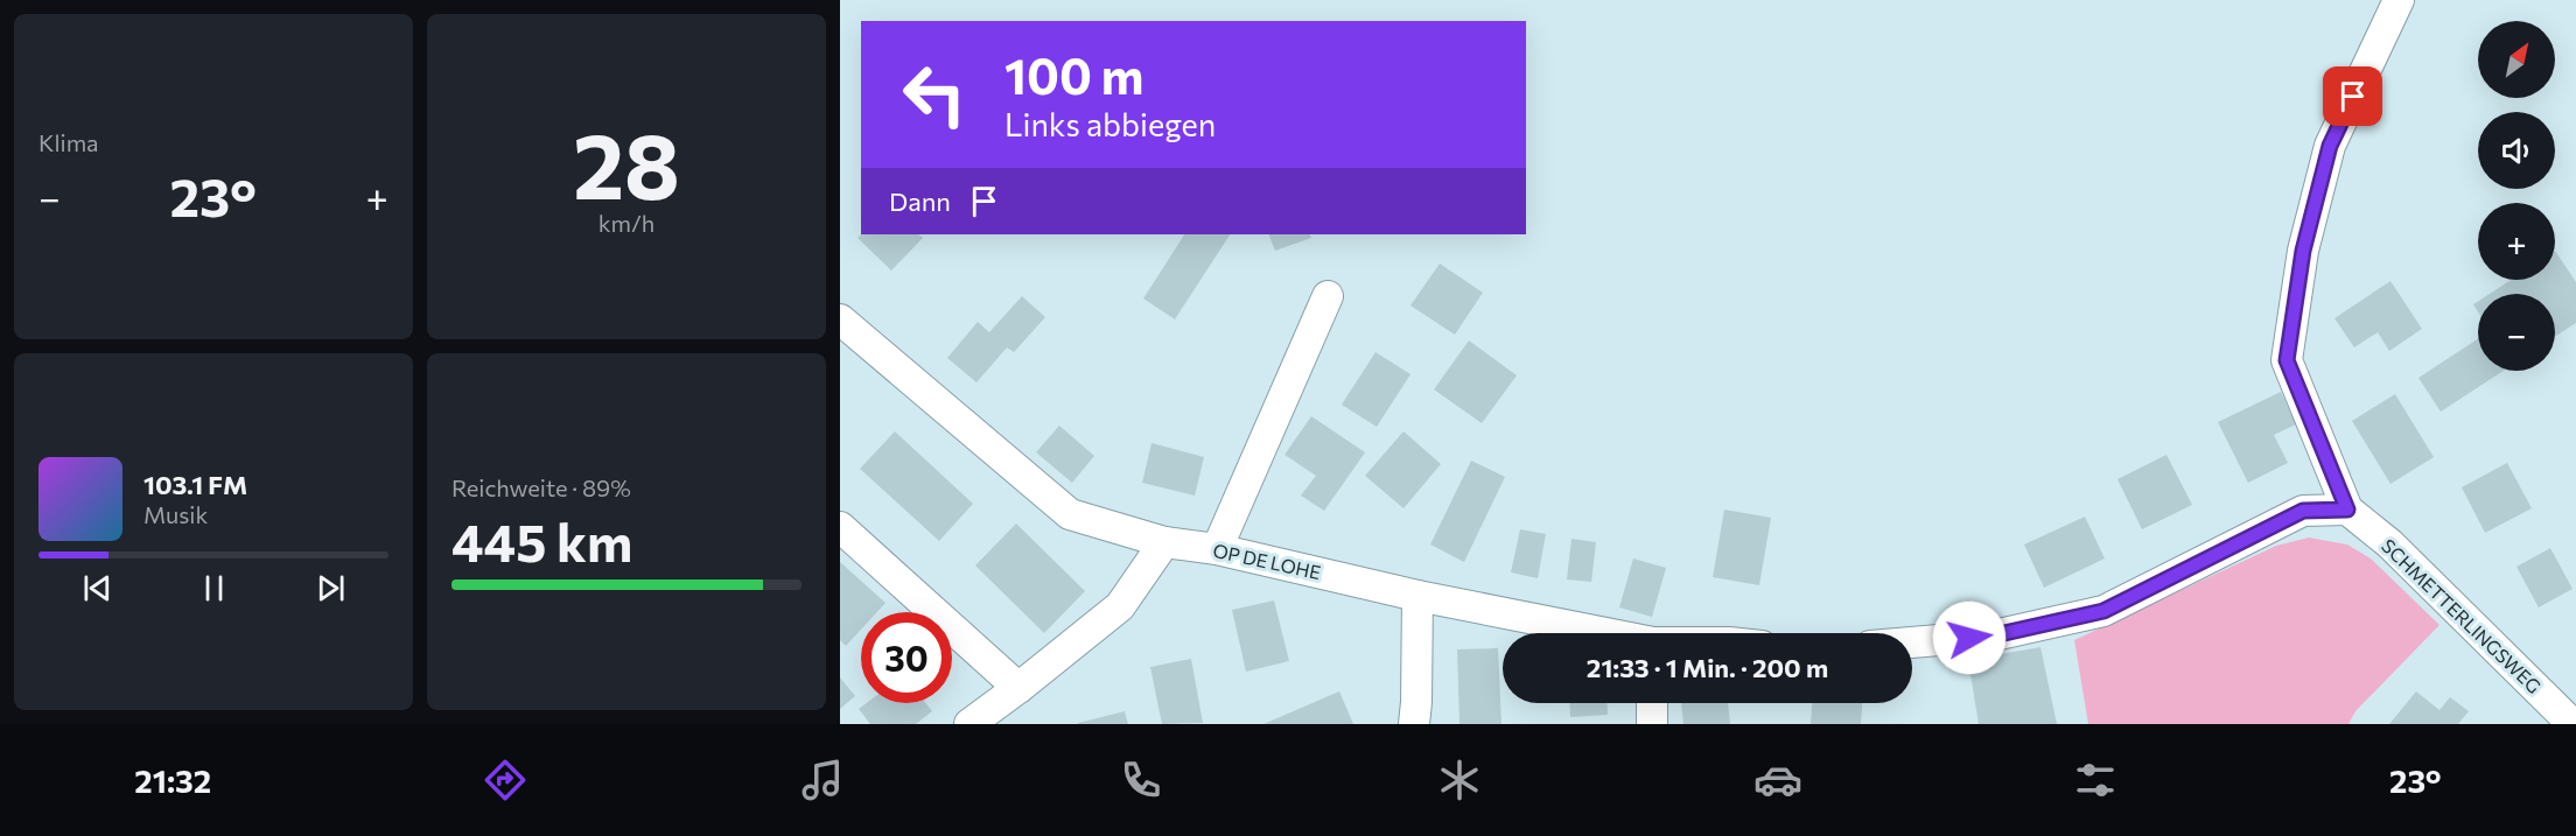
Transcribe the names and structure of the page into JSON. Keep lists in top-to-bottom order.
{
  "streets": {
    "street": ["OP DE LOHE", "SCHMETTERLINGSWEG"]
  },
  "north": "top right",
  "page": {
    "tile": [
      "Klima",
      ["28", "km/h"],
      ["Reichweite · 89%", "445 km"]
    ],
    "map_buttons": ["+", "−"],
    "turn": ["100 m", "Links abbiegen"],
    "heat": ["−", "23°", "+"],
    "then": "Dann",
    "song": ["103.1 FM", "Musik"],
    "limit": "30",
    "trip": "21:33 · 1 Min. · 200 m",
    "tabs": ["21:32", "23°"]
  }
}
